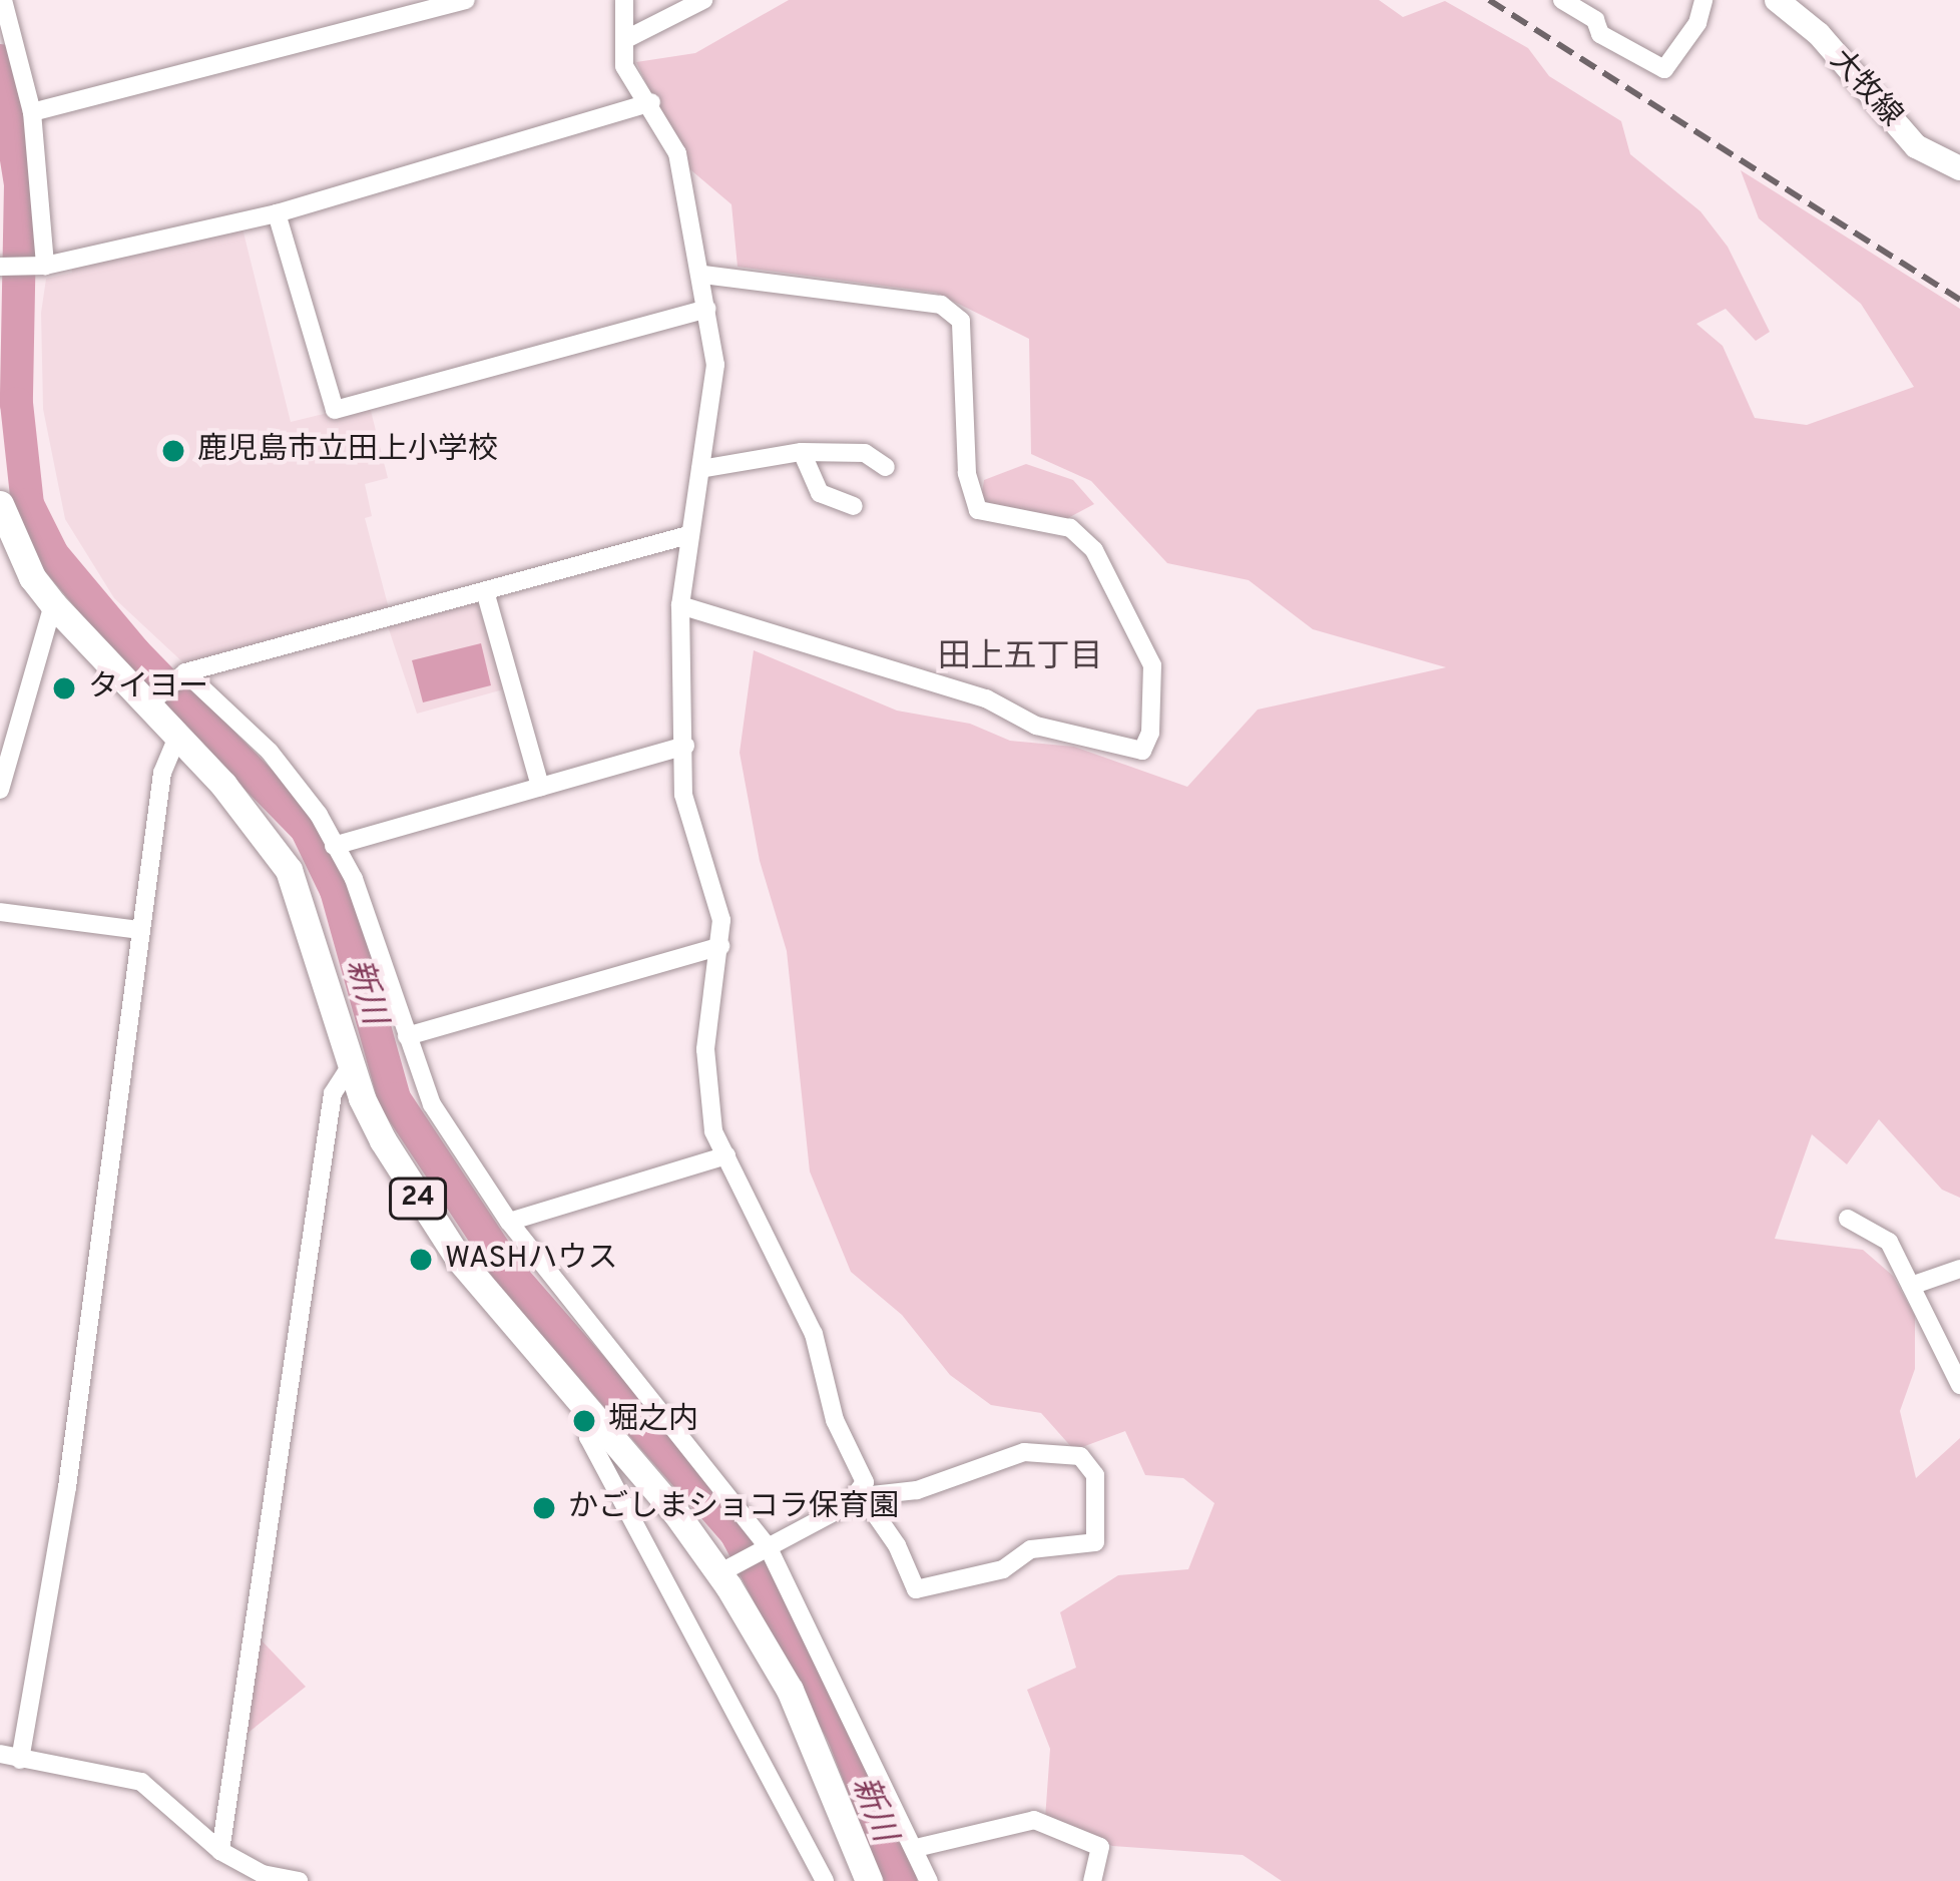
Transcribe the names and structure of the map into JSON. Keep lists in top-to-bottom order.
{
  "streets": {
    "main road": ["24"],
    "street": ["大牧線"]
  },
  "districts": ["田上五丁目"],
  "water": ["新川"],
  "places": [
    "鹿児島市立田上小学校",
    "タイヨー",
    "WASHハウス",
    "堀之内",
    "かごしまショコラ保育園"
  ]
}
